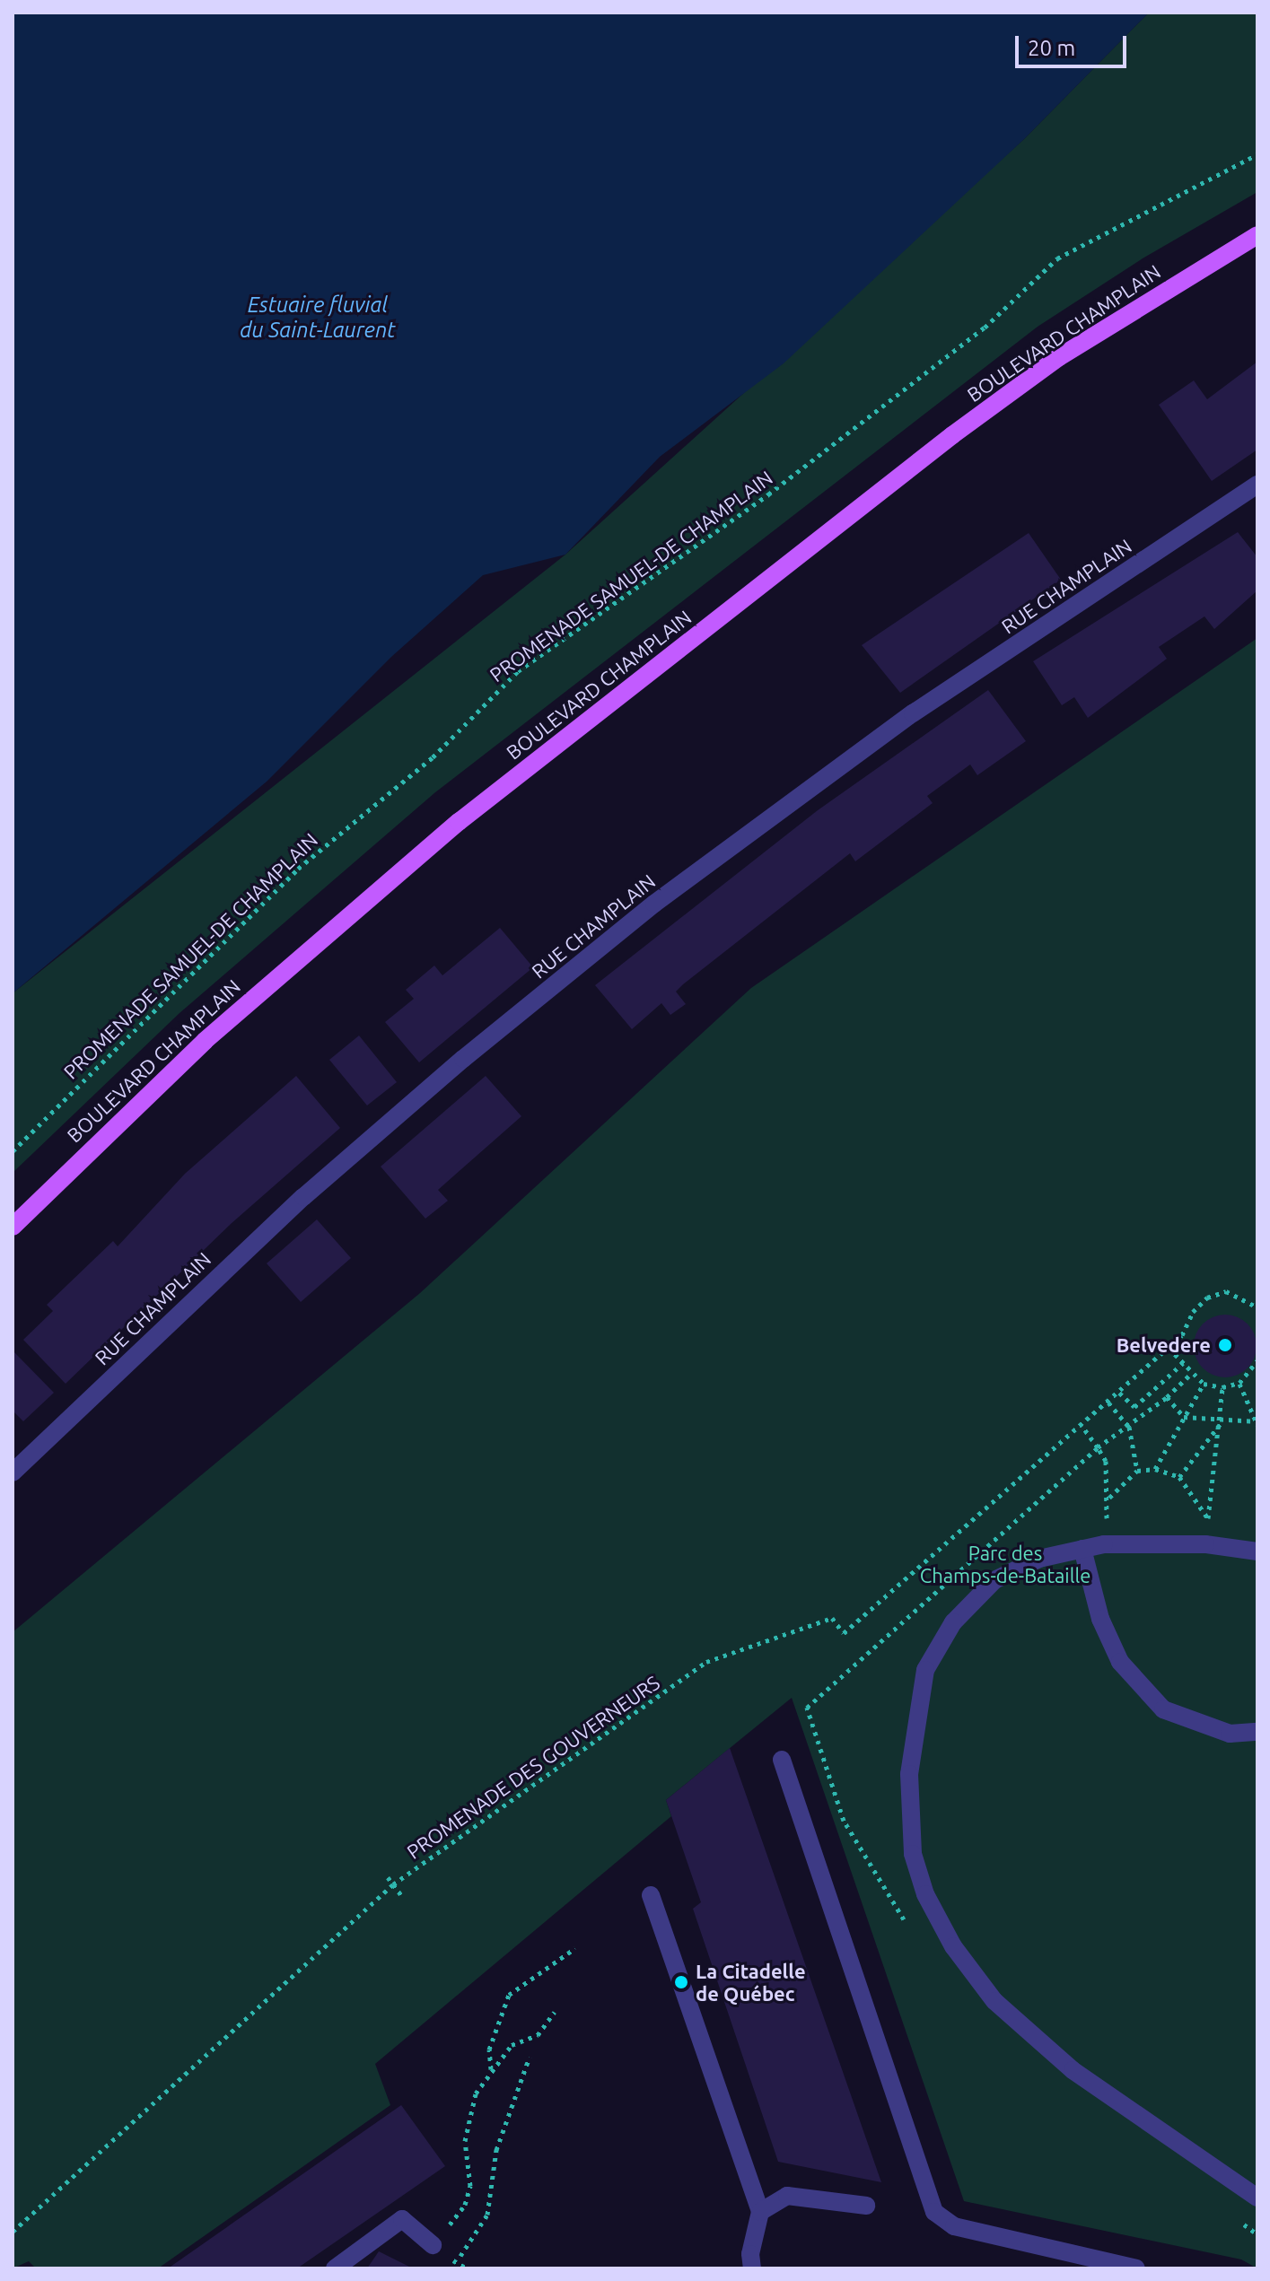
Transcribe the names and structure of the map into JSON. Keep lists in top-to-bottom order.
{
  "streets": {
    "main road": ["BOULEVARD CHAMPLAIN"],
    "street": ["RUE CHAMPLAIN"],
    "path": ["PROMENADE SAMUEL-DE CHAMPLAIN", "PROMENADE DES GOUVERNEURS"]
  },
  "water": ["Estuaire fluvial du Saint-Laurent"],
  "parks": ["Parc des Champs-de-Bataille"],
  "places": ["Belvedere", "La Citadelle de Québec"],
  "scale_bar": "20 m"
}
